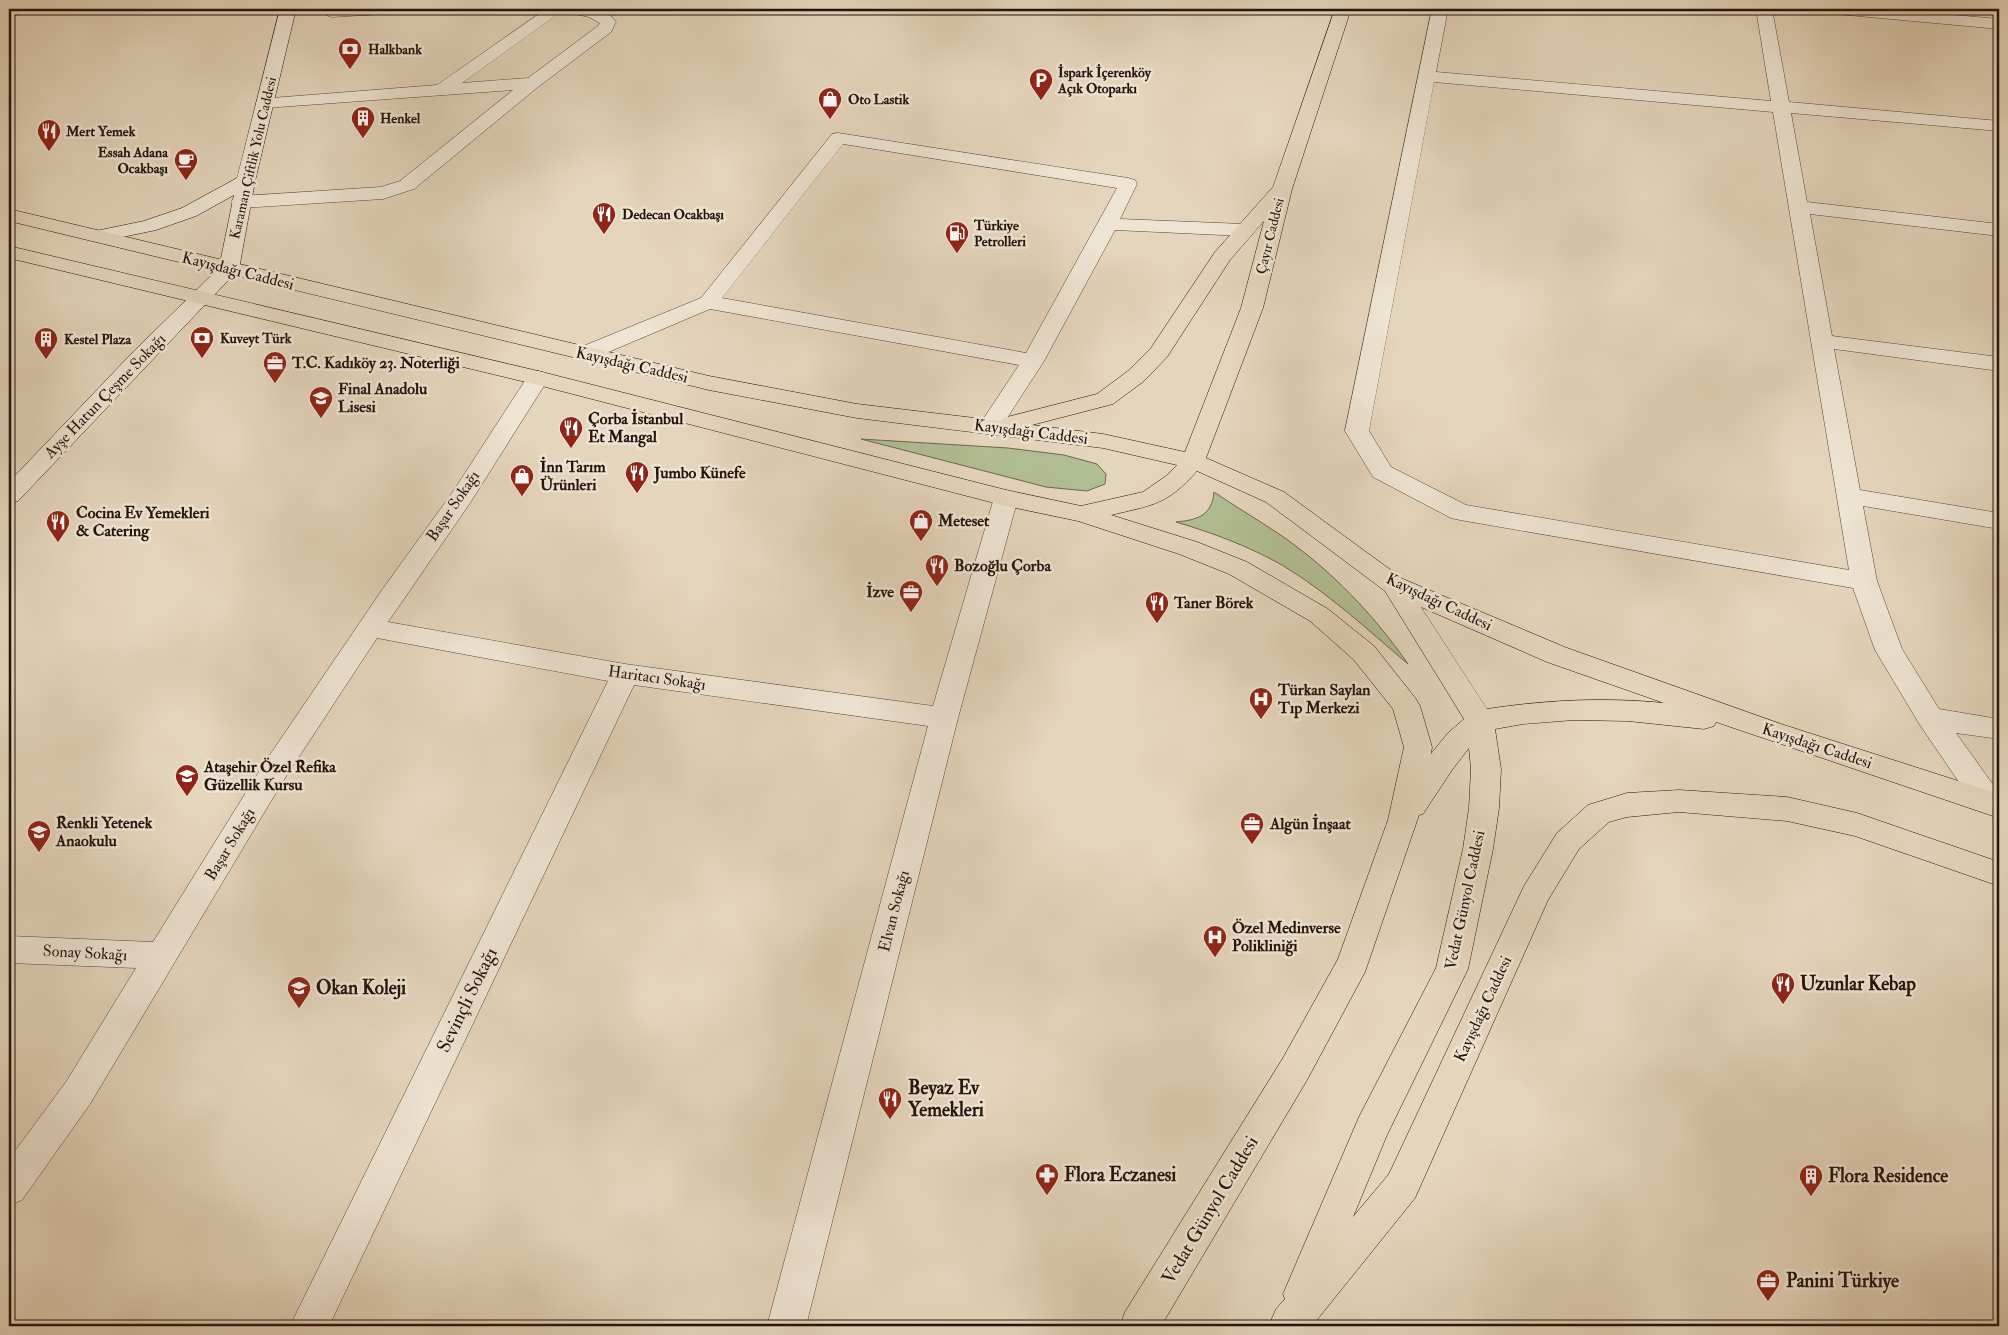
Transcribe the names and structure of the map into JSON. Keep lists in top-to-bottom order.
{
  "streets": {
    "main road": ["Çayır Caddesi", "Kayışdağı Caddesi", "Vedat Günyol Caddesi"],
    "street": [
      "Karaman Çiftlik Yolu Caddesi",
      "Ayşe Hatun Çeşme Sokağı",
      "Başar Sokağı",
      "Haritacı Sokağı",
      "Elvan Sokağı",
      "Sonay Sokağı",
      "Sevinçli Sokağı"
    ]
  },
  "crossings": [
    ["Karaman Çiftlik Yolu Caddesi", "Kayışdağı Caddesi"],
    ["Çayır Caddesi", "Kayışdağı Caddesi"],
    ["Kayışdağı Caddesi", "Vedat Günyol Caddesi"],
    ["Başar Sokağı", "Haritacı Sokağı"],
    ["Başar Sokağı", "Sonay Sokağı"],
    ["Haritacı Sokağı", "Elvan Sokağı"],
    ["Haritacı Sokağı", "Sevinçli Sokağı"]
  ],
  "places": {
    "bank": ["Halkbank", "Kuveyt Türk"],
    "parking": ["İspark İçerenköy Açık Otoparkı"],
    "shop": ["Oto Lastik", "İnn Tarım Ürünleri", "Meteset"],
    "building": ["Henkel", "Kestel Plaza", "Flora Residence"],
    "restaurant": [
      "Mert Yemek",
      "Dedecan Ocakbaşı",
      "Çorba İstanbul Et Mangal",
      "Jumbo Künefe",
      "Cocina Ev Yemekleri & Catering",
      "Bozoğlu Çorba",
      "Taner Börek",
      "Uzunlar Kebap",
      "Beyaz Ev Yemekleri"
    ],
    "cafe": ["Essah Adana Ocakbaşı"],
    "fuel station": ["Türkiye Petrolleri"],
    "office": [
      "T.C. Kadıköy 23. Noterliği",
      "İzve",
      "Algün İnşaat",
      "Panini Türkiye"
    ],
    "school or university": [
      "Final Anadolu Lisesi",
      "Ataşehir Özel Refika Güzellik Kursu",
      "Renkli Yetenek Anaokulu",
      "Okan Koleji"
    ],
    "hospital": ["Türkan Saylan Tıp Merkezi", "Özel Medinverse Polikliniği"],
    "pharmacy": ["Flora Eczanesi"]
  }
}
